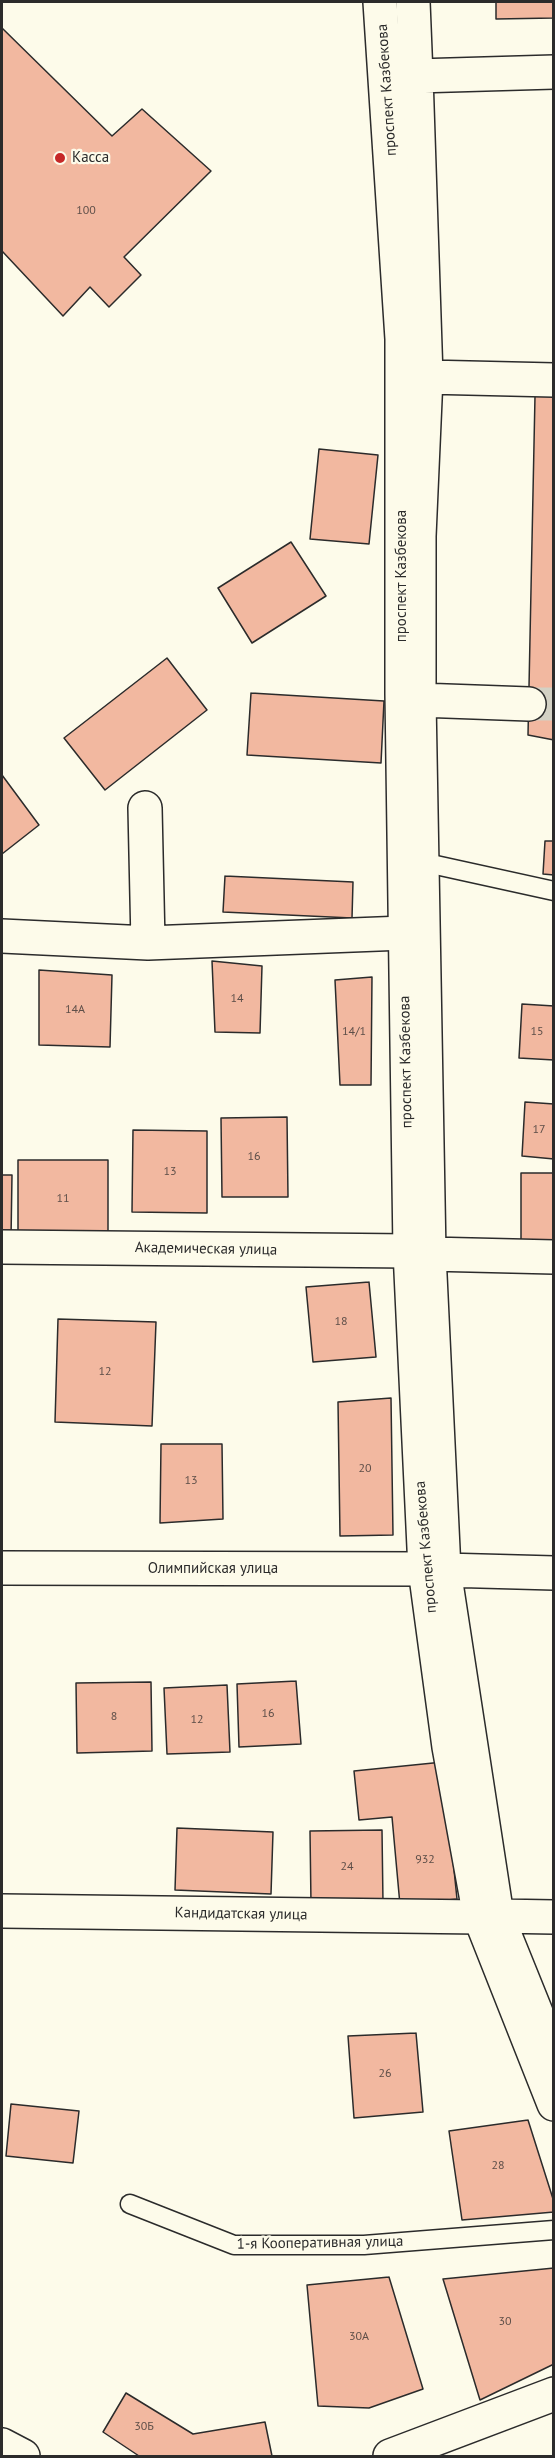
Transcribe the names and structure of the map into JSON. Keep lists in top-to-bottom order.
{
  "streets": {
    "main road": [
      "проспект Казбекова",
      "Академическая улица",
      "Олимпийская улица",
      "Кандидатская улица"
    ],
    "lane": ["1-я Кооперативная улица"]
  },
  "crossings": [
    ["проспект Казбекова", "Академическая улица"],
    ["проспект Казбекова", "Олимпийская улица"],
    ["проспект Казбекова", "Кандидатская улица"]
  ],
  "places": ["Касса"],
  "house_numbers": [
    "100",
    "14",
    "14А",
    "14/1",
    "15",
    "17",
    "16",
    "13",
    "11",
    "18",
    "12",
    "20",
    "13",
    "16",
    "8",
    "12",
    "932",
    "24",
    "26",
    "28",
    "30",
    "30А",
    "30Б"
  ]
}
